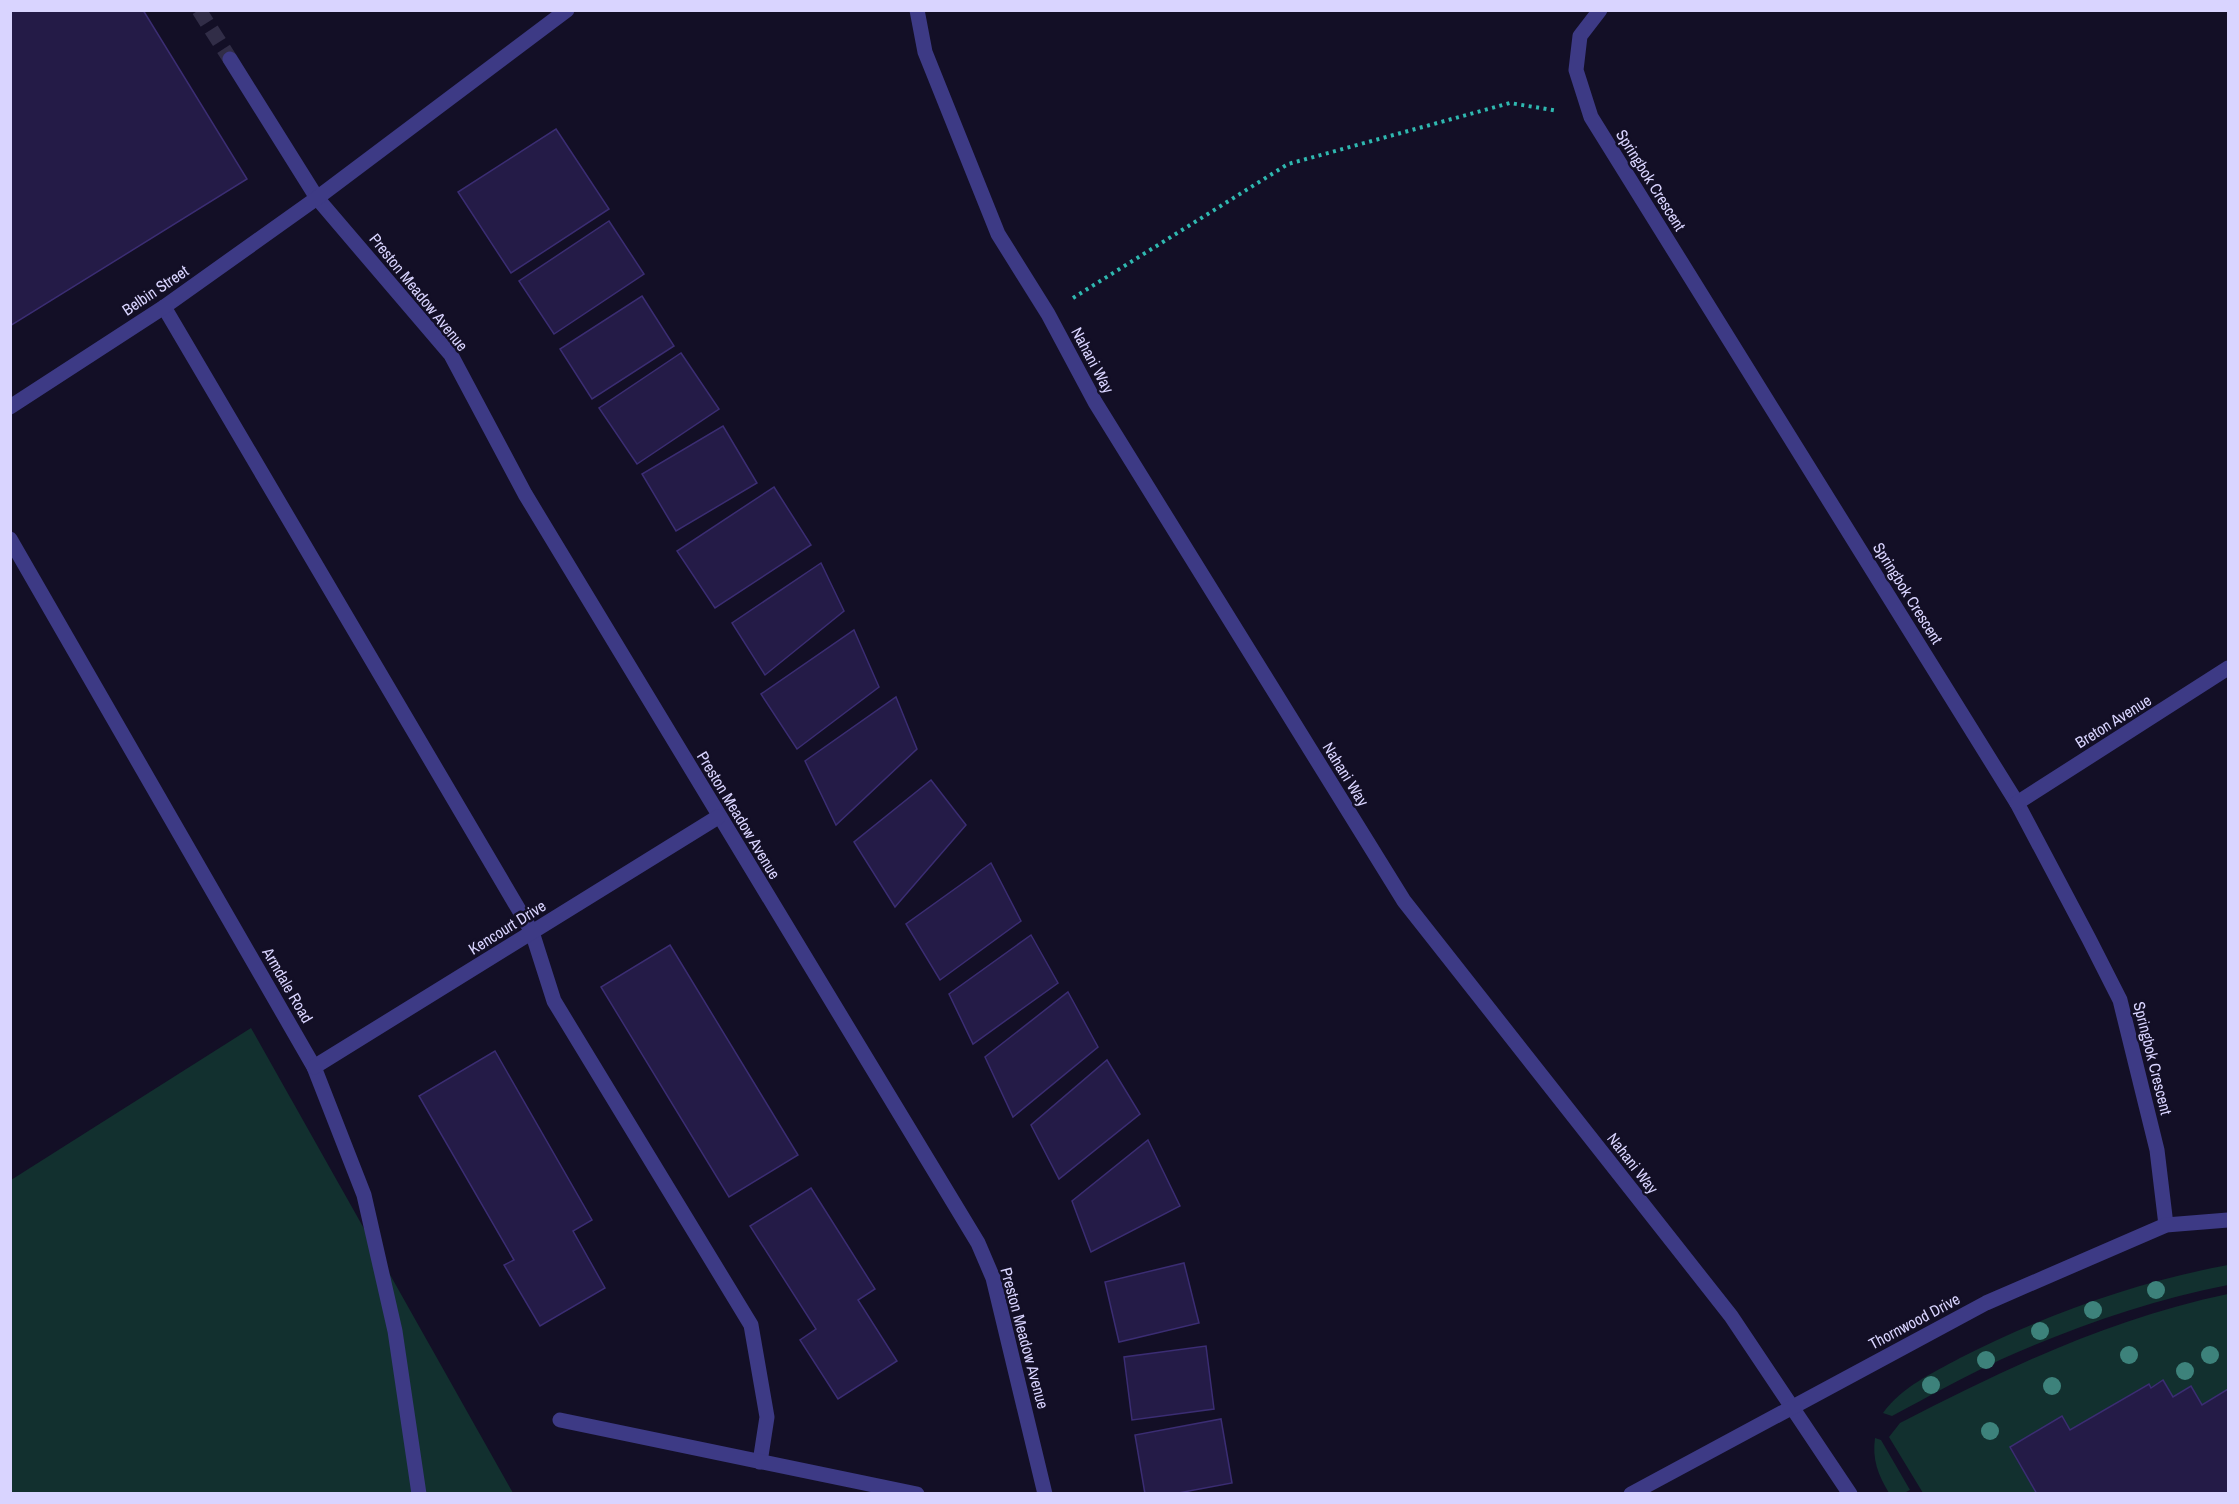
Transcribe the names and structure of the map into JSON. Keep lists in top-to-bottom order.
{
  "streets": {
    "street": [
      "Springbok Crescent",
      "Belbin Street",
      "Preston Meadow Avenue",
      "Nahani Way",
      "Breton Avenue",
      "Kencourt Drive",
      "Armdale Road",
      "Thornwood Drive"
    ]
  },
  "crossings": [
    ["Springbok Crescent", "Breton Avenue"],
    ["Springbok Crescent", "Thornwood Drive"],
    ["Belbin Street", "Preston Meadow Avenue"],
    ["Preston Meadow Avenue", "Kencourt Drive"],
    ["Nahani Way", "Thornwood Drive"],
    ["Kencourt Drive", "Armdale Road"]
  ]
}
